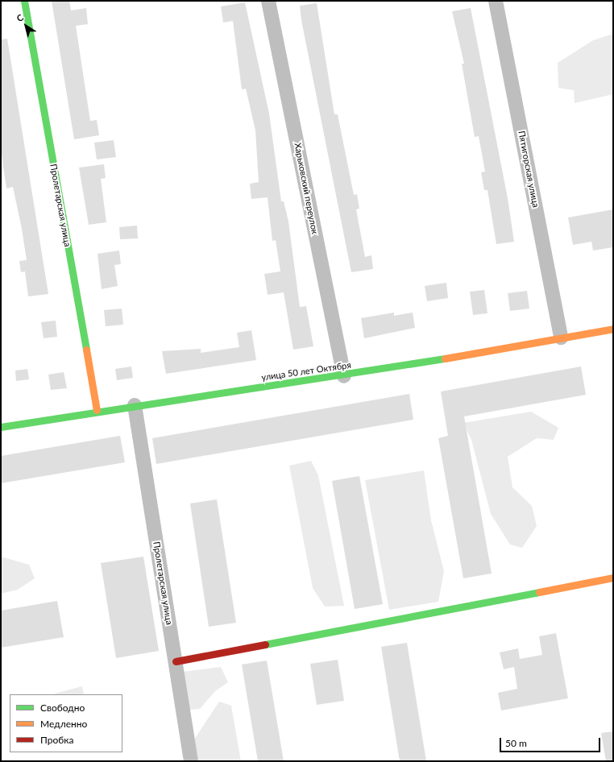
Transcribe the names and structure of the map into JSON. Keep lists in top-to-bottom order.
{
  "streets": {
    "street": [
      "Пятигорская улица",
      "Харьковский переулок",
      "Пролетарская улица",
      "улица 50 лет Октября"
    ]
  },
  "crossings": [
    ["Пятигорская улица", "улица 50 лет Октября"],
    ["Харьковский переулок", "улица 50 лет Октября"],
    ["Пролетарская улица", "улица 50 лет Октября"]
  ],
  "legend": ["Свободно", "Медленно", "Пробка"],
  "scale_bar": "50 m",
  "north": "top left"
}
